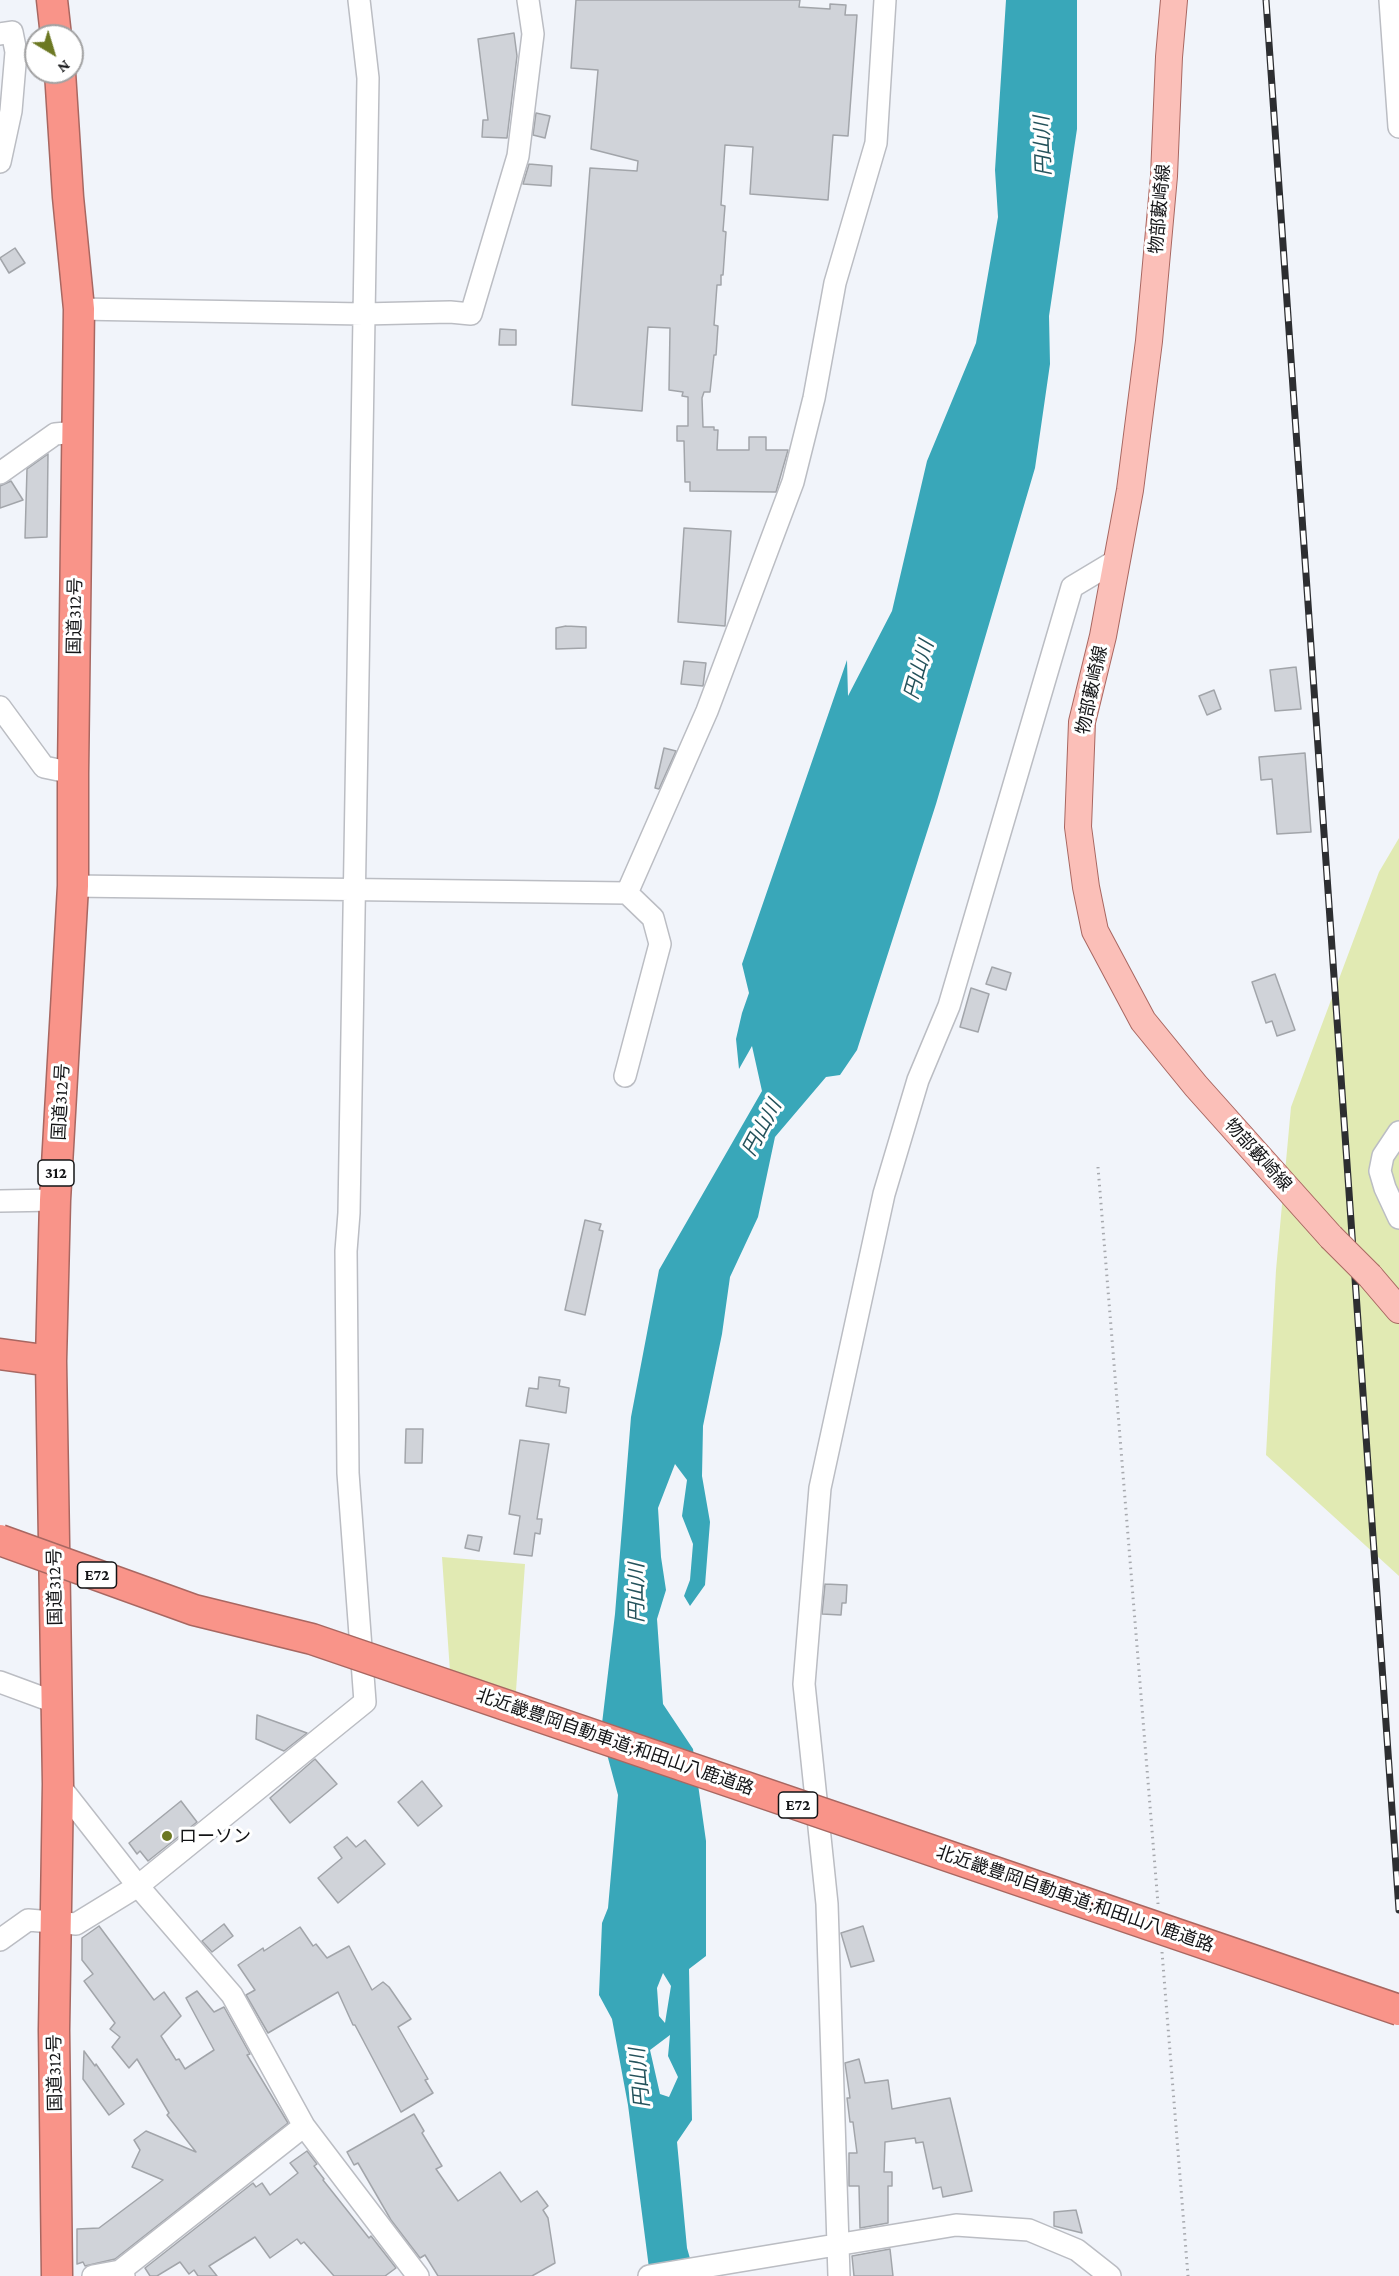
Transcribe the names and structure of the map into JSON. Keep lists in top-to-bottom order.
{
  "streets": {
    "highway": [
      "国道312号",
      "312",
      "E72",
      "北近畿豊岡自動車道;和田山八鹿道路"
    ],
    "main road": ["物部藪崎線"]
  },
  "water": ["円山川"],
  "places": ["ローソン"],
  "north": "bottom right"
}
